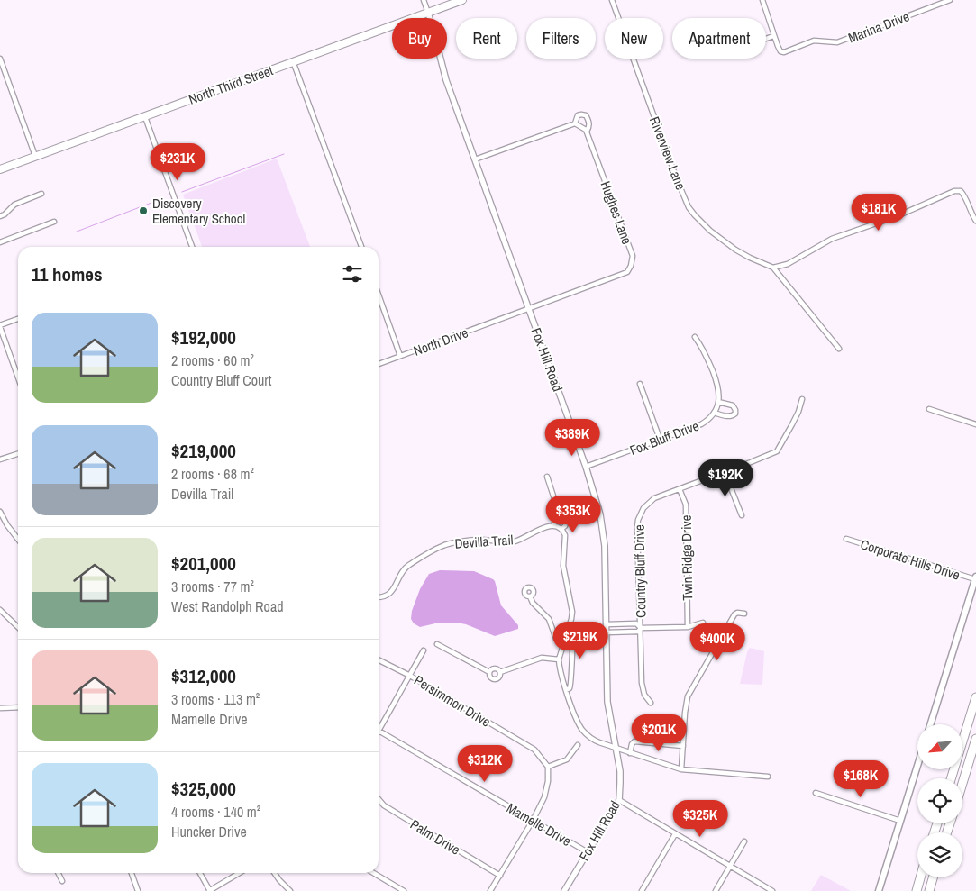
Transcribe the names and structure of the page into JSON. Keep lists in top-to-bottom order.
{
  "streets": {
    "main road": ["North Third Street"],
    "street": [
      "Marina Drive",
      "Riverview Lane",
      "Hughes Lane",
      "North Drive",
      "Fox Hill Road",
      "Fox Bluff Drive",
      "Devilla Trail",
      "Twin Ridge Drive",
      "Corporate Hills Drive",
      "Country Bluff Drive",
      "Persimmon Drive",
      "Mamelle Drive",
      "Palm Drive"
    ]
  },
  "crossings": [
    ["North Third Street", "Fox Hill Road"],
    ["Hughes Lane", "North Drive"],
    ["Hughes Lane", "Fox Hill Road"],
    ["North Drive", "Fox Hill Road"],
    ["Fox Hill Road", "Fox Bluff Drive"],
    ["Fox Hill Road", "Mamelle Drive"],
    ["Twin Ridge Drive", "Country Bluff Drive"]
  ],
  "places": ["Discovery Elementary School"],
  "north": "bottom left",
  "page": {
    "chip": [
      "Buy",
      "Rent",
      "Filters",
      "New",
      "Apartment"
    ],
    "price": [
      "$231K",
      "$181K",
      "$389K",
      "$192K",
      "$353K",
      "$219K",
      "$400K",
      "$201K",
      "$312K",
      "$168K",
      "$325K"
    ],
    "heading": "11 homes",
    "list": [
      {
        "name": "$192,000",
        "note": "2 rooms · 60 m² · Country Bluff Court"
      },
      {
        "name": "$219,000",
        "note": "2 rooms · 68 m² · Devilla Trail"
      },
      {
        "name": "$201,000",
        "note": "3 rooms · 77 m² · West Randolph Road"
      },
      {
        "name": "$312,000",
        "note": "3 rooms · 113 m² · Mamelle Drive"
      },
      {
        "name": "$325,000",
        "note": "4 rooms · 140 m² · Huncker Drive"
      }
    ]
  }
}
